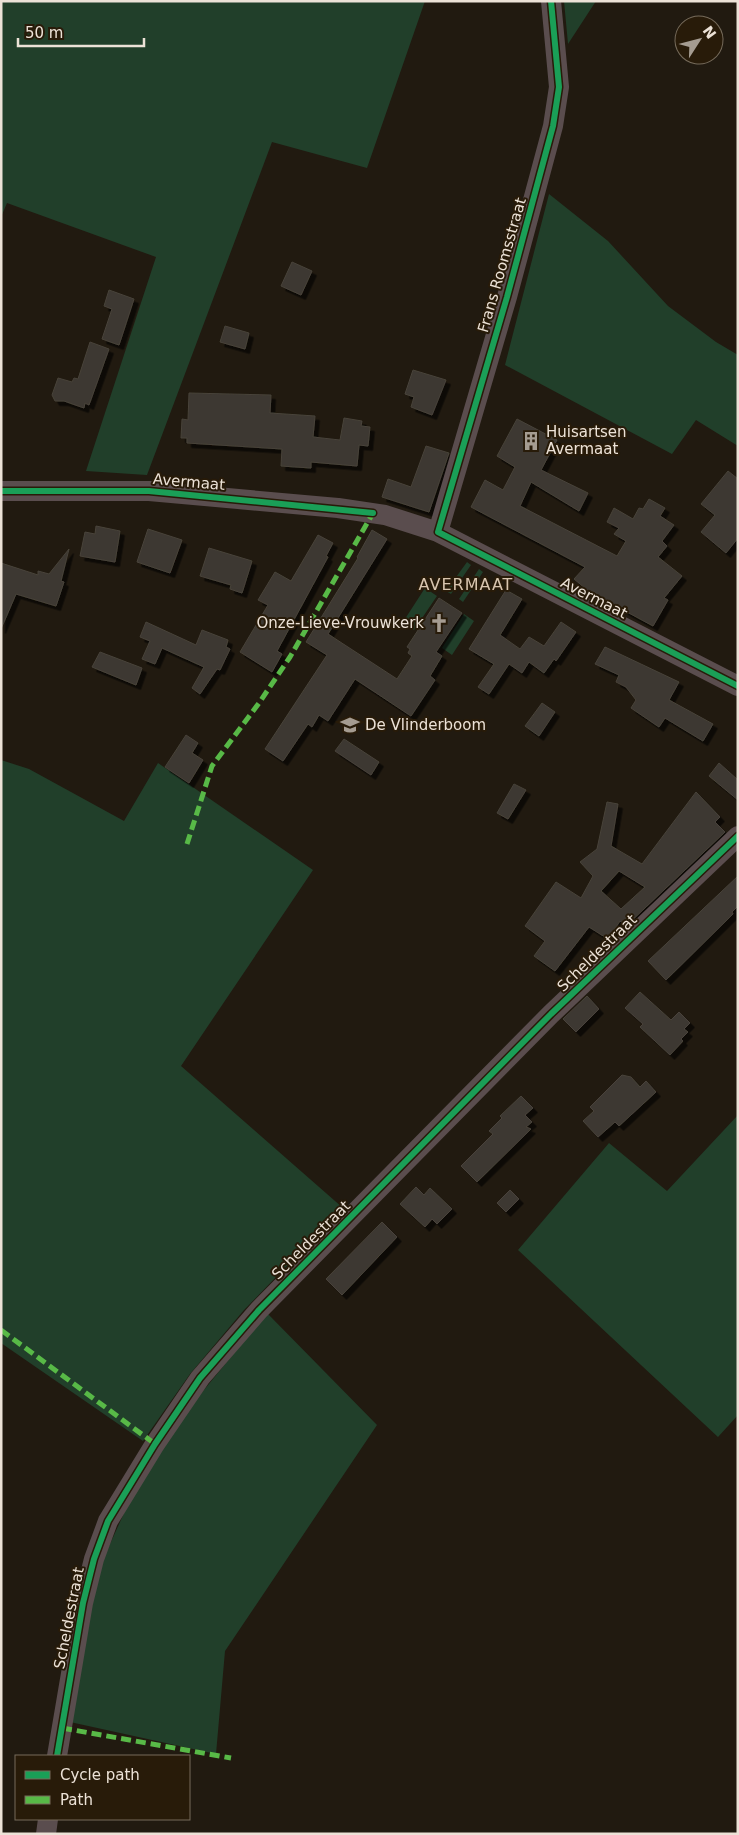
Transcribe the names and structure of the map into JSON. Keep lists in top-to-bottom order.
{
  "streets": {
    "street": ["Frans Roomsstraat", "Avermaat", "Scheldestraat"]
  },
  "crossings": [
    ["Frans Roomsstraat", "Avermaat"]
  ],
  "districts": ["AVERMAAT"],
  "places": {
    "building": ["Huisartsen Avermaat"],
    "church": ["Onze-Lieve-Vrouwkerk"],
    "school or university": ["De Vlinderboom"]
  },
  "legend": ["Cycle path", "Path"],
  "scale_bar": "50 m",
  "north": "top right"
}
